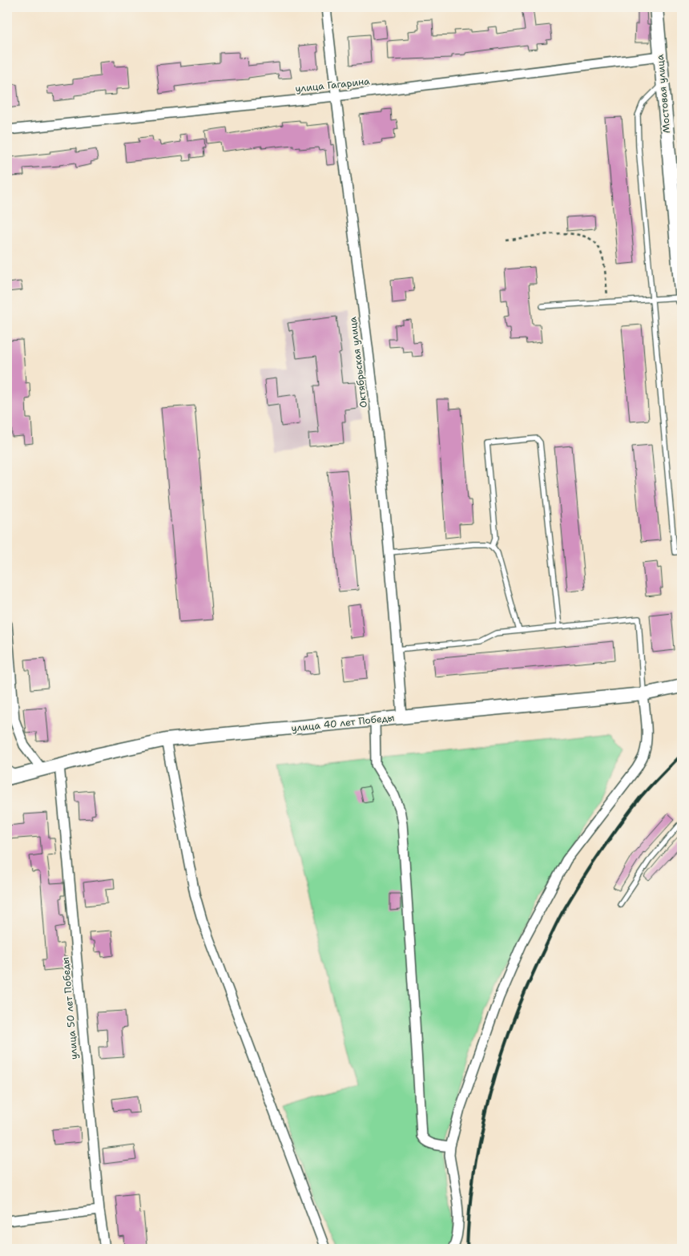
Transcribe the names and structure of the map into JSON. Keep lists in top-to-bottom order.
{
  "streets": {
    "street": [
      "улица Гагарина",
      "Мостовая улица",
      "Октябрьская улица",
      "улица 40 лет Победы",
      "улица 50 лет Победы"
    ]
  },
  "crossings": [
    ["улица Гагарина", "Мостовая улица"],
    ["улица Гагарина", "Октябрьская улица"],
    ["Октябрьская улица", "улица 40 лет Победы"],
    ["улица 40 лет Победы", "улица 50 лет Победы"]
  ]
}
